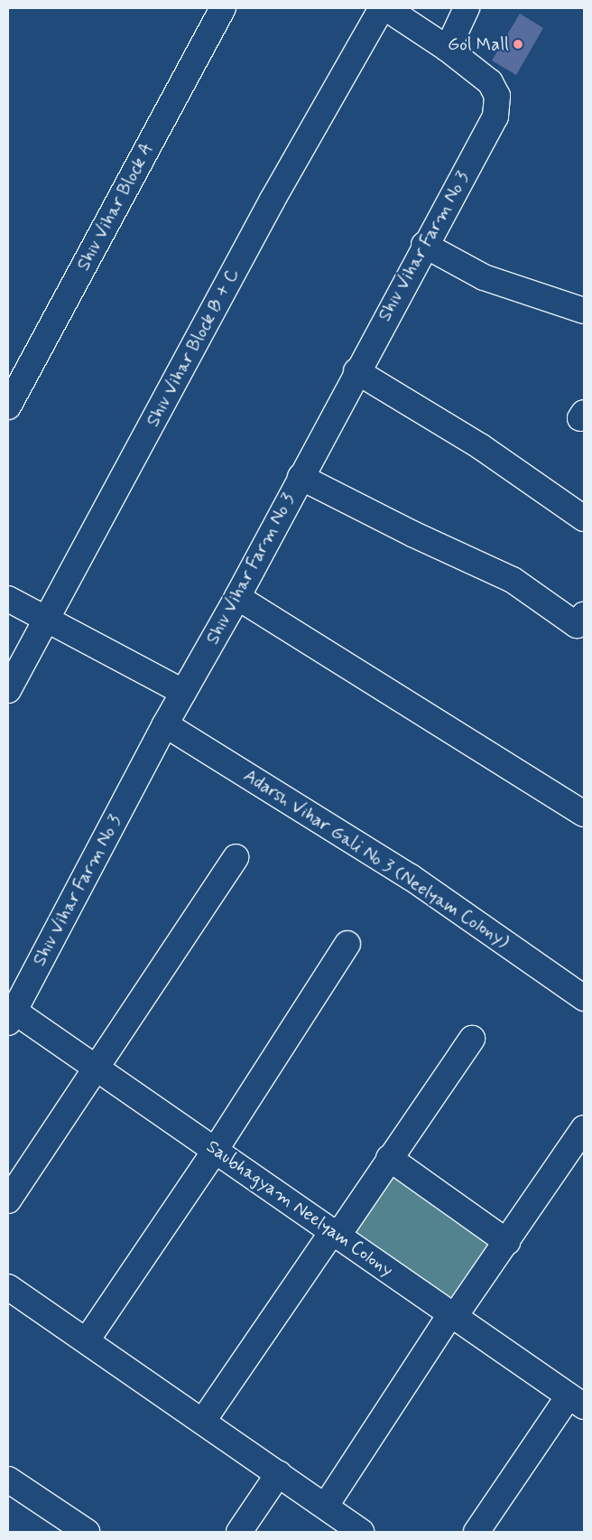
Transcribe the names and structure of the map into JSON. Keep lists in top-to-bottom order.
{
  "streets": {
    "street": [
      "Shiv Vihar Block A",
      "Shiv Vihar Farm No 3",
      "Shiv Vihar Block B + C",
      "Adarsh Vihar Gali No 3 (Neelyam Colony)",
      "Saubhagyam Neelyam Colony"
    ]
  },
  "crossings": [
    ["Shiv Vihar Farm No 3", "Adarsh Vihar Gali No 3 (Neelyam Colony)"],
    ["Shiv Vihar Farm No 3", "Saubhagyam Neelyam Colony"]
  ],
  "places": ["Gol Mall"]
}
